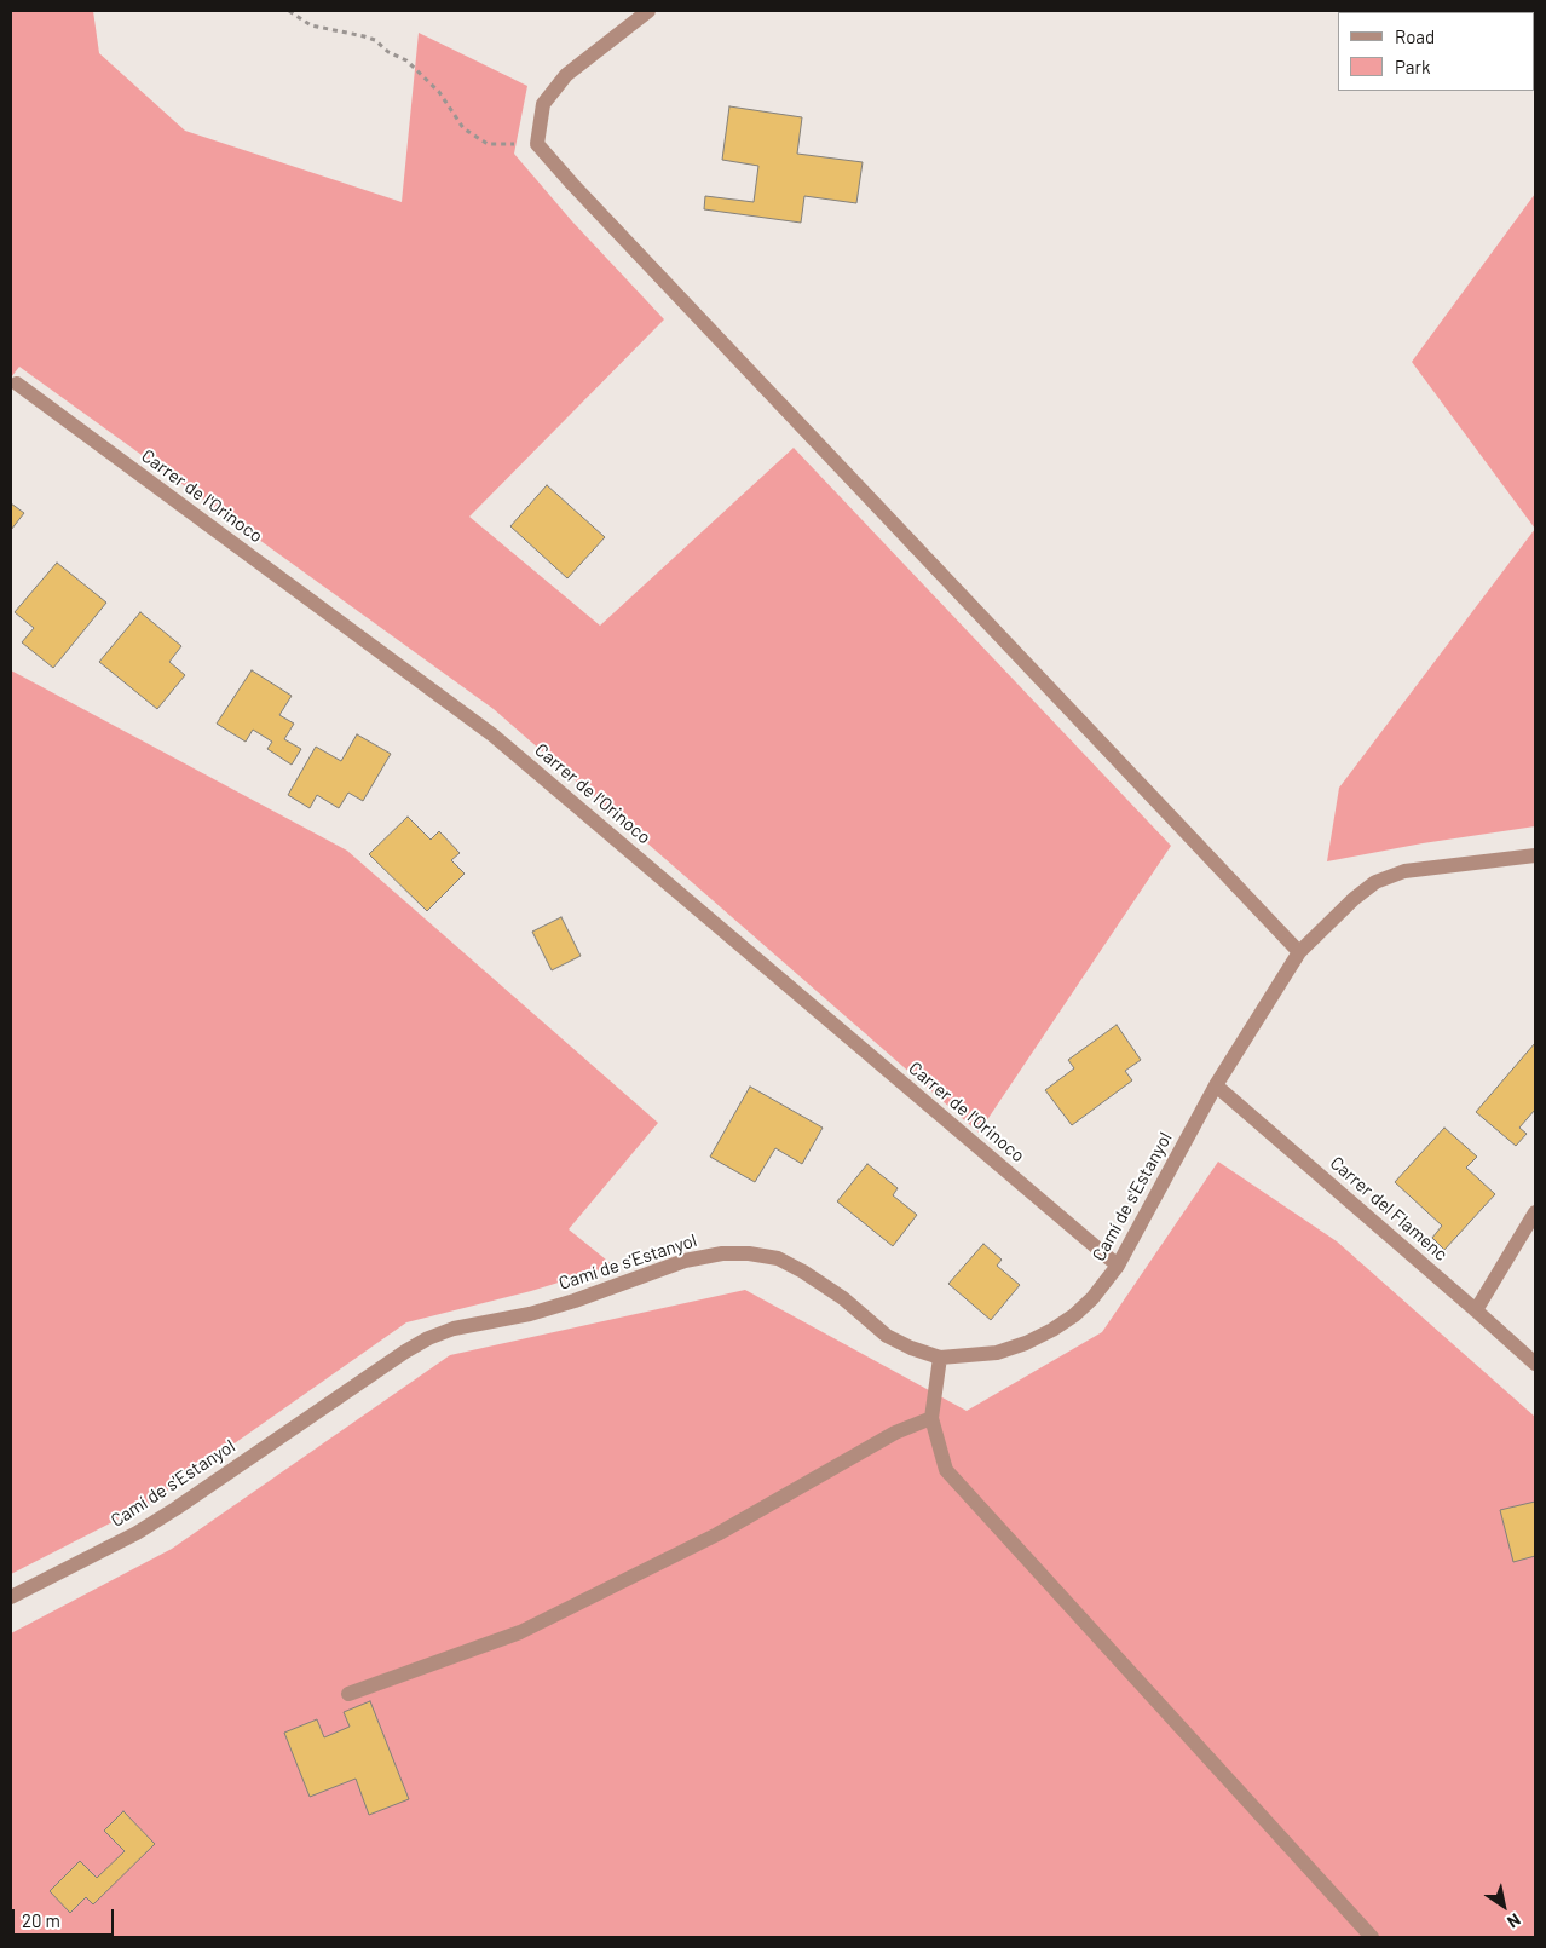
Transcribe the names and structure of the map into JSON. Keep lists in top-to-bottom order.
{
  "streets": {
    "street": ["Carrer de l'Orinoco", "Camí de s'Estanyol", "Carrer del Flamenc"]
  },
  "crossings": [
    ["Carrer de l'Orinoco", "Camí de s'Estanyol"],
    ["Camí de s'Estanyol", "Carrer del Flamenc"]
  ],
  "legend": ["Road", "Park"],
  "scale_bar": "20 m",
  "north": "bottom right"
}
